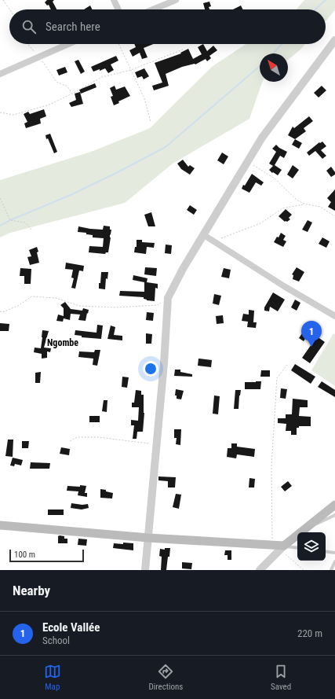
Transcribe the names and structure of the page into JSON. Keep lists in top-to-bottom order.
{
  "districts": ["Ngombe"],
  "scale_bar": "100 m",
  "north": "top left",
  "page": {
    "search": "Search here",
    "pins": "1",
    "scale": "100 m",
    "heading": "Nearby",
    "list": [
      {
        "mark": "1",
        "name": "Ecole Vallée",
        "note": "School",
        "value": "220 m"
      }
    ],
    "nav": ["Map", "Directions", "Saved"]
  }
}
